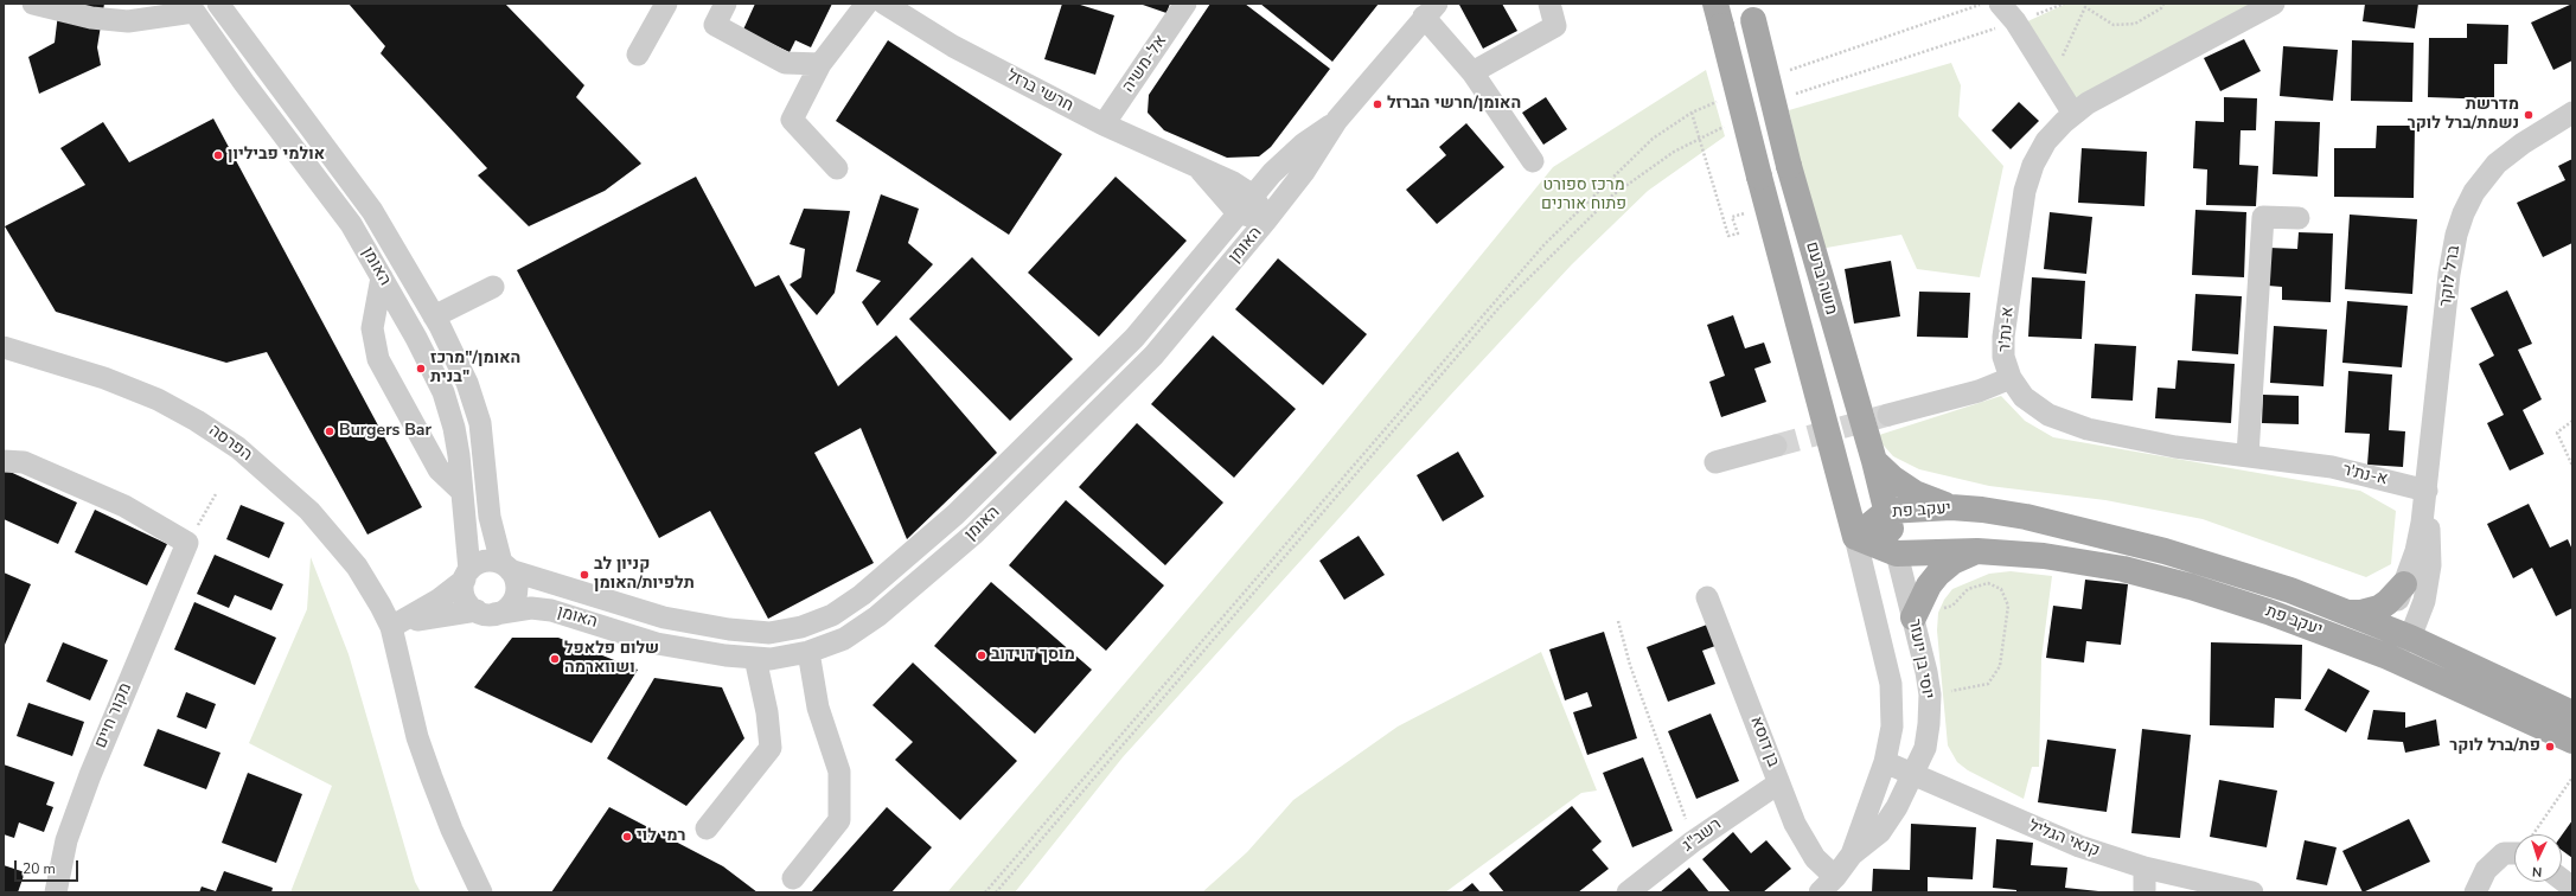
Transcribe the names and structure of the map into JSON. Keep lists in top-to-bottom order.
{
  "streets": {
    "main road": ["משה ברעם", "יעקב פת"],
    "street": [
      "אל-משיה",
      "חרשי ברזל",
      "האומן",
      "ברל לוקר",
      "א-נת'ר",
      "הפרסה",
      "יוסי בן יועזר",
      "מקור חיים",
      "בן דוסא",
      "רשב\"ג",
      "קנאי הגליל"
    ]
  },
  "crossings": [
    ["אל-משיה", "חרשי ברזל"],
    ["חרשי ברזל", "האומן"],
    ["ברל לוקר", "א-נת'ר"],
    ["ברל לוקר", "יעקב פת"],
    ["משה ברעם", "יעקב פת"],
    ["משה ברעם", "יוסי בן יועזר"],
    ["יעקב פת", "יוסי בן יועזר"],
    ["יוסי בן יועזר", "בן דוסא"],
    ["יוסי בן יועזר", "קנאי הגליל"],
    ["בן דוסא", "רשב\"ג"]
  ],
  "parks": ["מרכז ספורט פתוח אורנים"],
  "places": [
    "האומן/חרשי הברזל",
    "מדרשת נשמת/ברל לוקר",
    "אולמי פביליון",
    "האומן/\"מרכז בנית\"",
    "Burgers Bar",
    "קניון לב תלפיות/האומן",
    "מוסך דוידוב",
    "שלום פלאפל ושווארמה",
    "פת/ברל לוקר",
    "רמי לוי"
  ],
  "scale_bar": "20 m",
  "north": "bottom"
}
